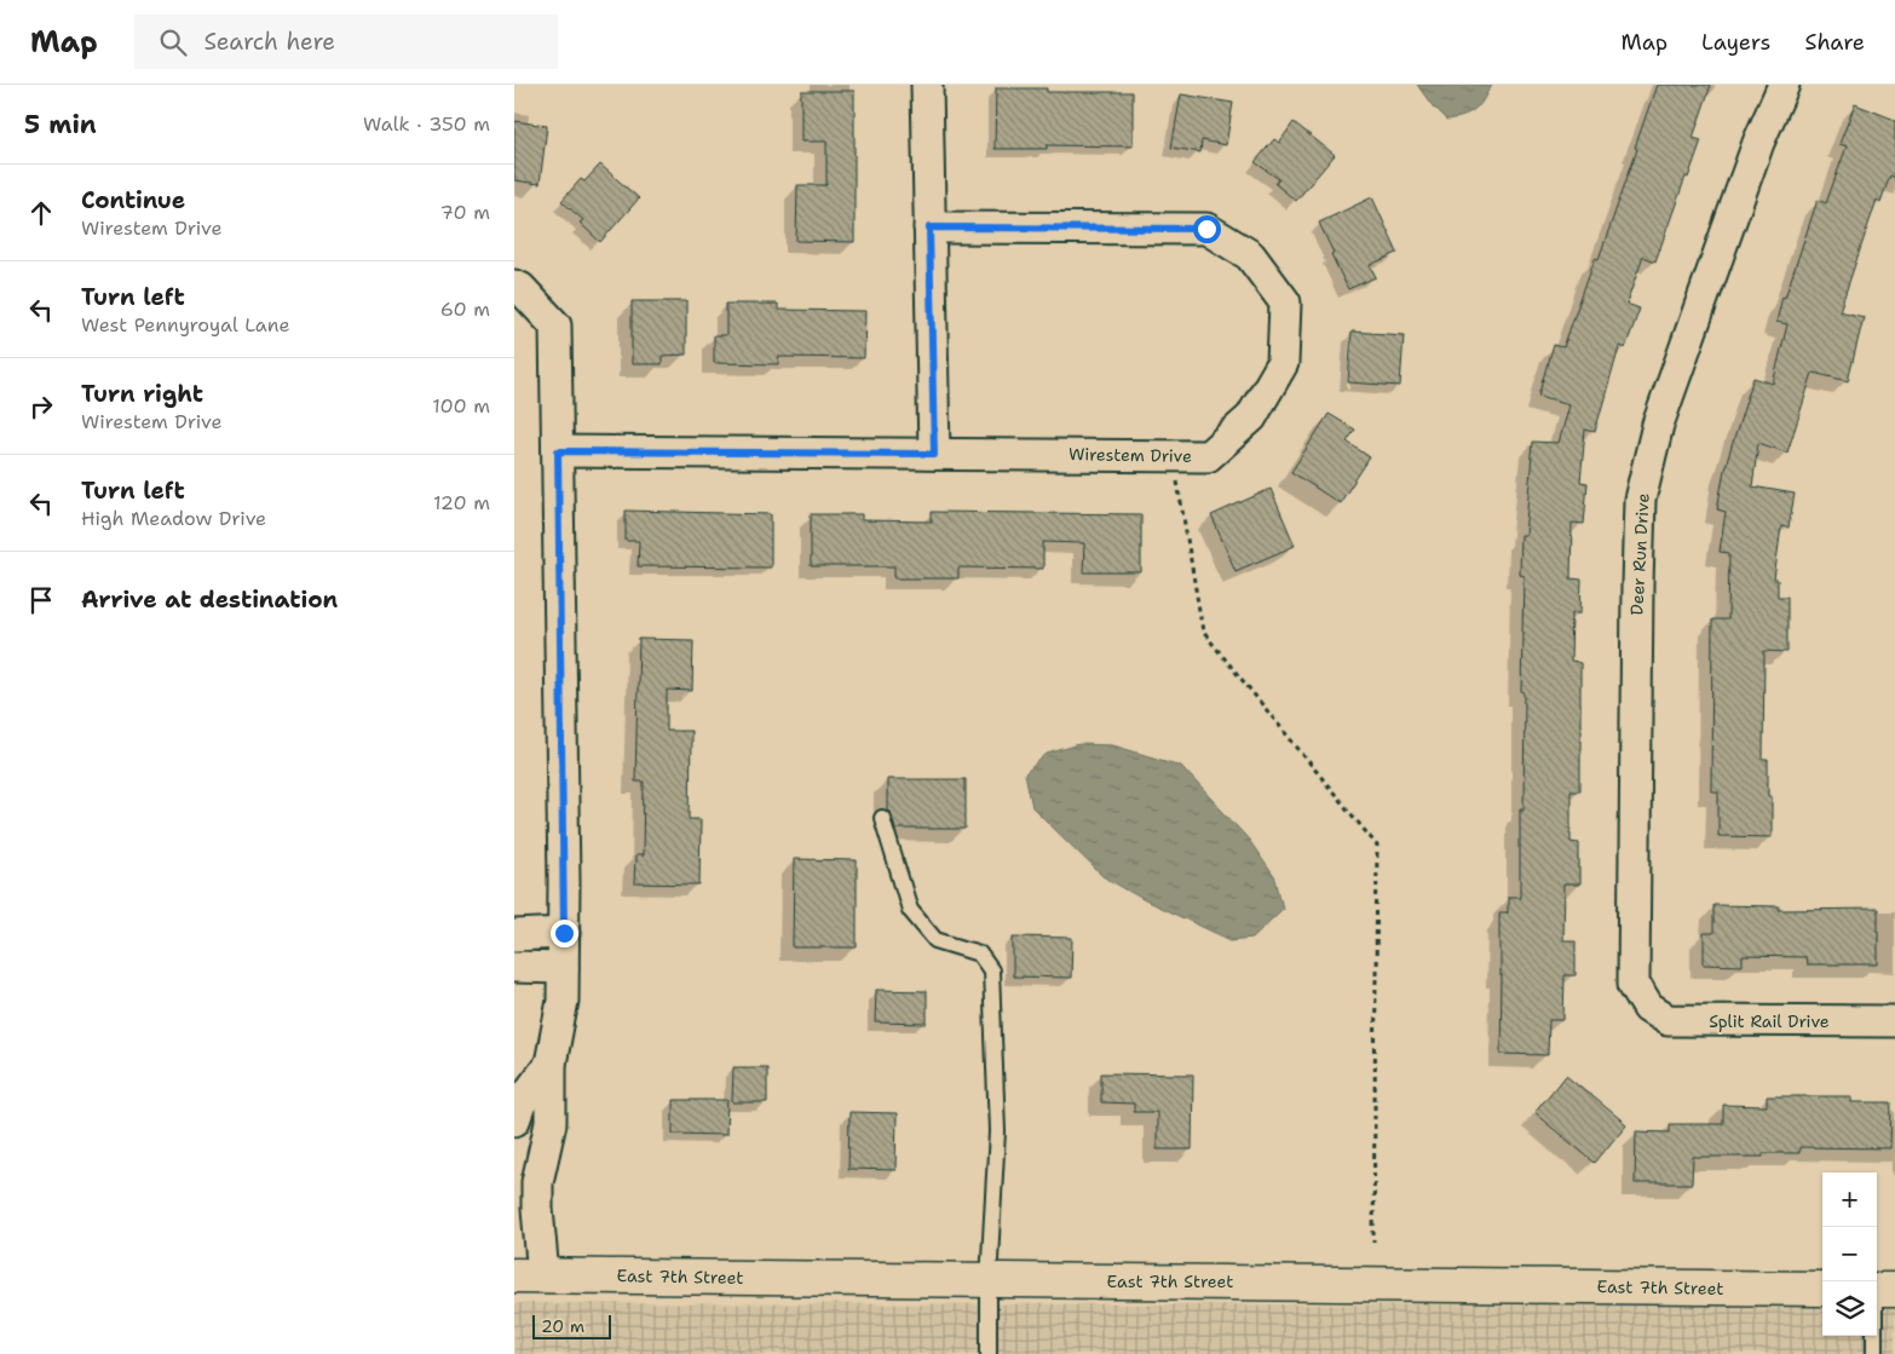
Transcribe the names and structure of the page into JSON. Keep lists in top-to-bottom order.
{
  "streets": {
    "street": [
      "Wirestem Drive",
      "Deer Run Drive",
      "Split Rail Drive",
      "East 7th Street"
    ]
  },
  "crossings": [
    ["Deer Run Drive", "Split Rail Drive"]
  ],
  "scale_bar": "20 m",
  "page": {
    "header": "Map",
    "search": "Search here",
    "nav": ["Map", "Layers", "Share"],
    "heading": ["5 min", "Walk · 350 m"],
    "list": [
      ["Continue", "Wirestem Drive", "70 m"],
      ["Turn left", "West Pennyroyal Lane", "60 m"],
      ["Turn right", "Wirestem Drive", "100 m"],
      ["Turn left", "High Meadow Drive", "120 m"],
      "Arrive at destination"
    ],
    "map_buttons": ["+", "−"],
    "scale": "20 m"
  }
}
